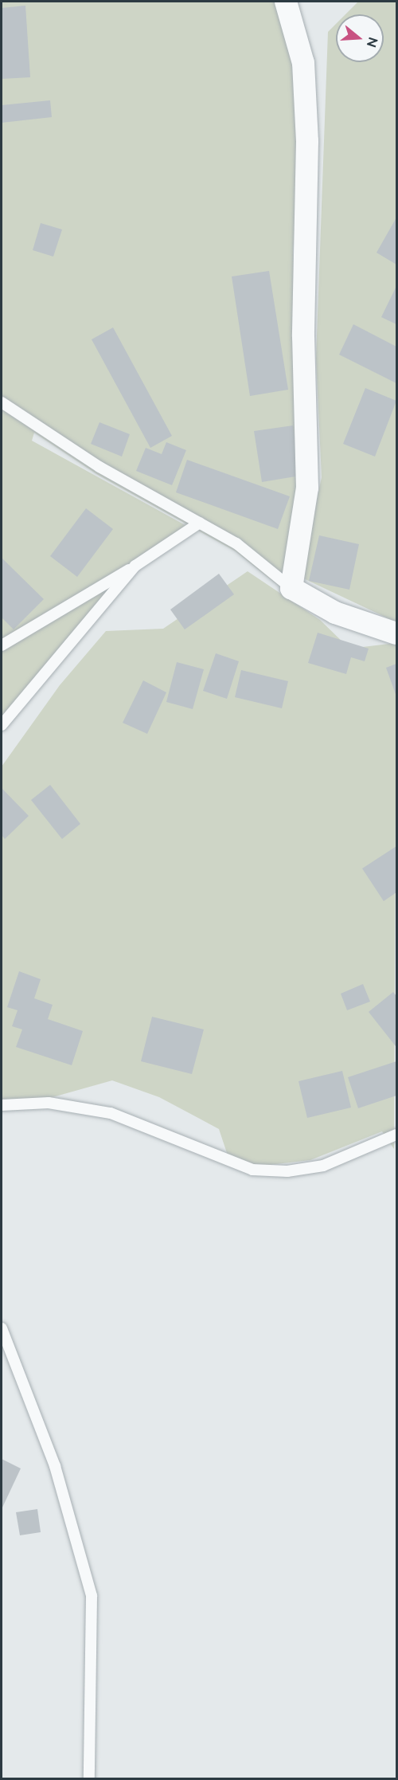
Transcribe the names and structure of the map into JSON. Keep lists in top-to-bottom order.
{
  "north": "right"
}
